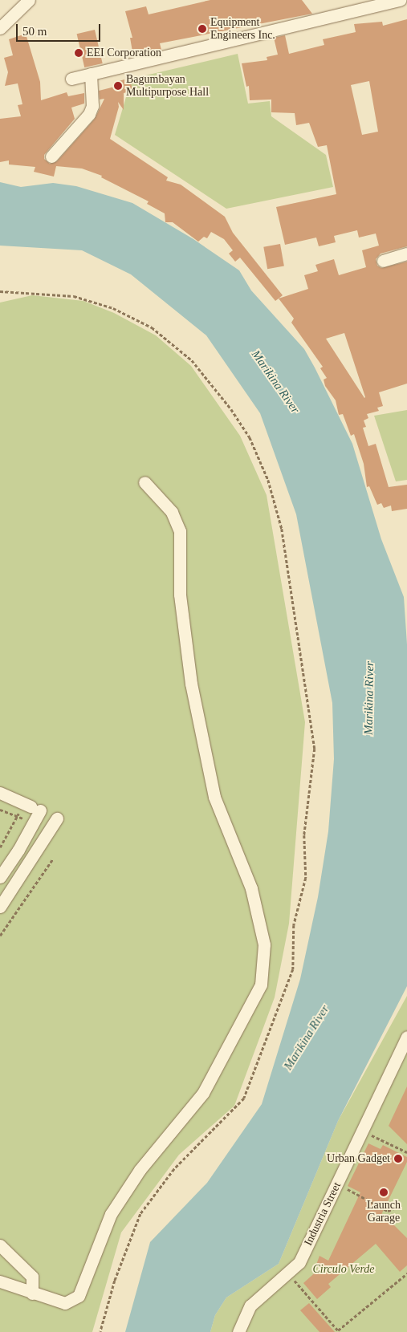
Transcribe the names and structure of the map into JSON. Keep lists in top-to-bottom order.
{
  "streets": {
    "street": ["Industria Street"]
  },
  "water": ["Marikina River"],
  "parks": ["Circulo Verde"],
  "places": [
    "Equipment Engineers Inc.",
    "EEI Corporation",
    "Bagumbayan Multipurpose Hall",
    "Urban Gadget",
    "Launch Garage"
  ],
  "scale_bar": "50 m"
}
